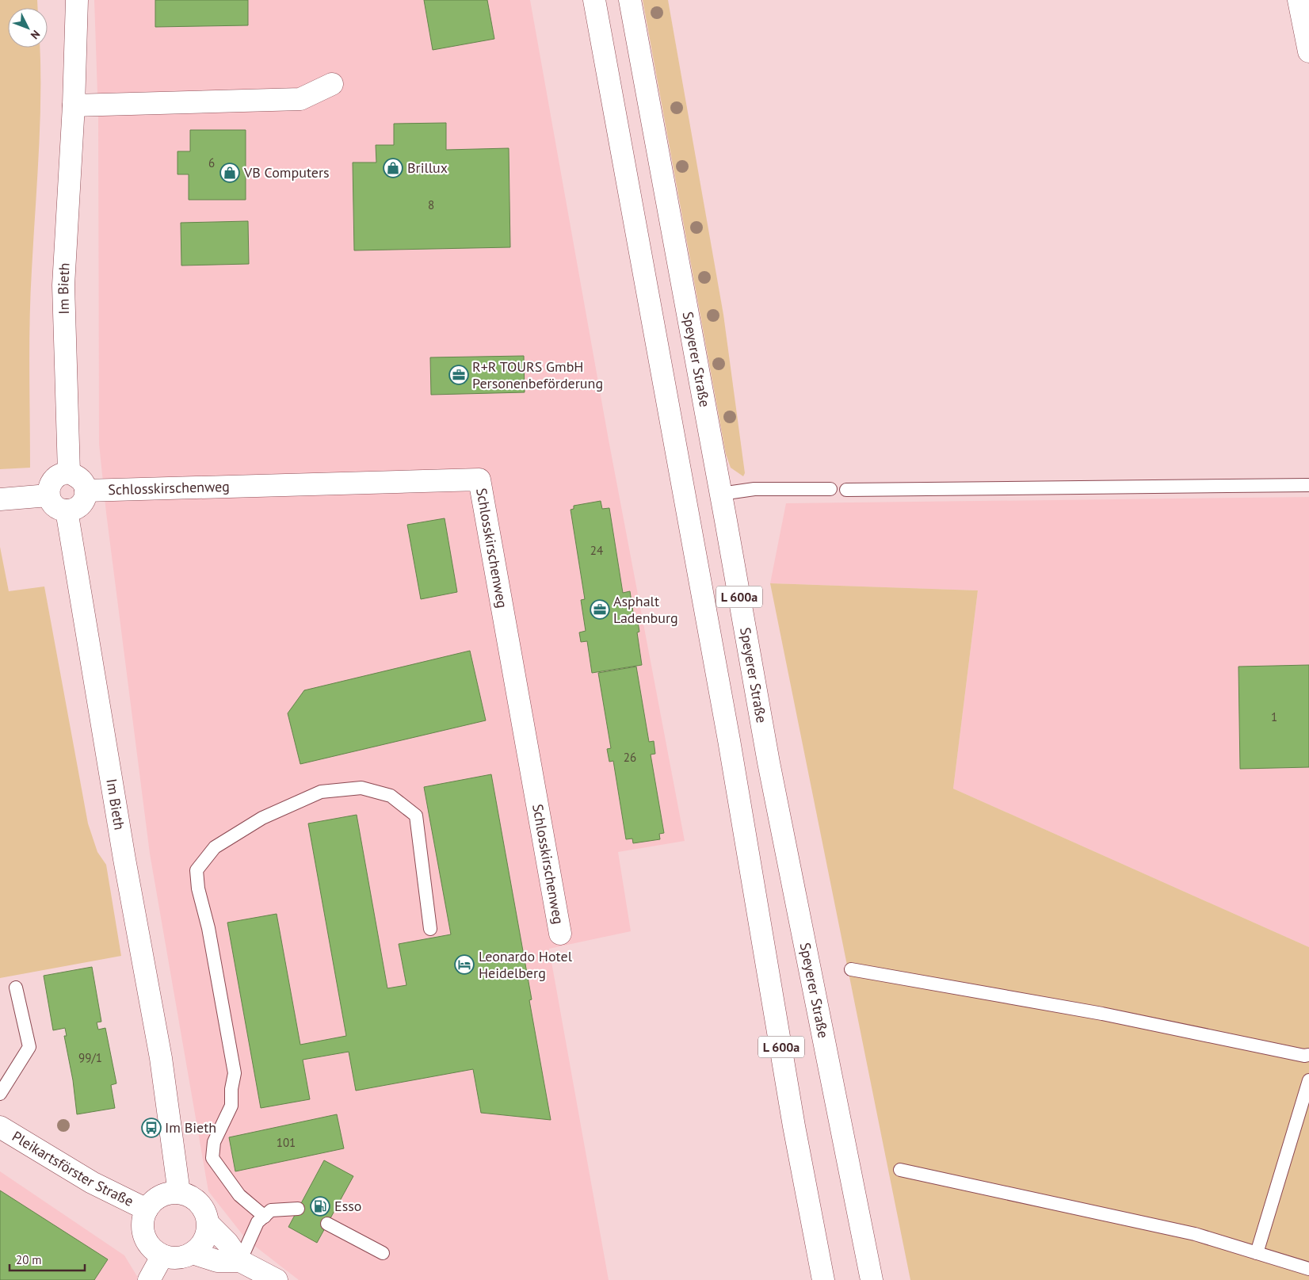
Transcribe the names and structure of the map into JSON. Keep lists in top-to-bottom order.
{
  "streets": {
    "street": [
      "Im Bieth",
      "Speyerer Straße",
      "Schlosskirschenweg",
      "L 600a",
      "Pleikartsförster Straße"
    ]
  },
  "crossings": [
    ["Im Bieth", "Schlosskirschenweg"],
    ["Im Bieth", "Pleikartsförster Straße"]
  ],
  "places": {
    "shop": ["Brillux", "VB Computers"],
    "office": ["R+R TOURS GmbH Personenbeförderung", "Asphalt Ladenburg"],
    "hotel": ["Leonardo Hotel Heidelberg"],
    "bus stop": ["Im Bieth"],
    "fuel station": ["Esso"]
  },
  "house_numbers": [
    "6",
    "8",
    "24",
    "1",
    "26",
    "99/1",
    "101"
  ],
  "scale_bar": "20 m",
  "north": "bottom right"
}
